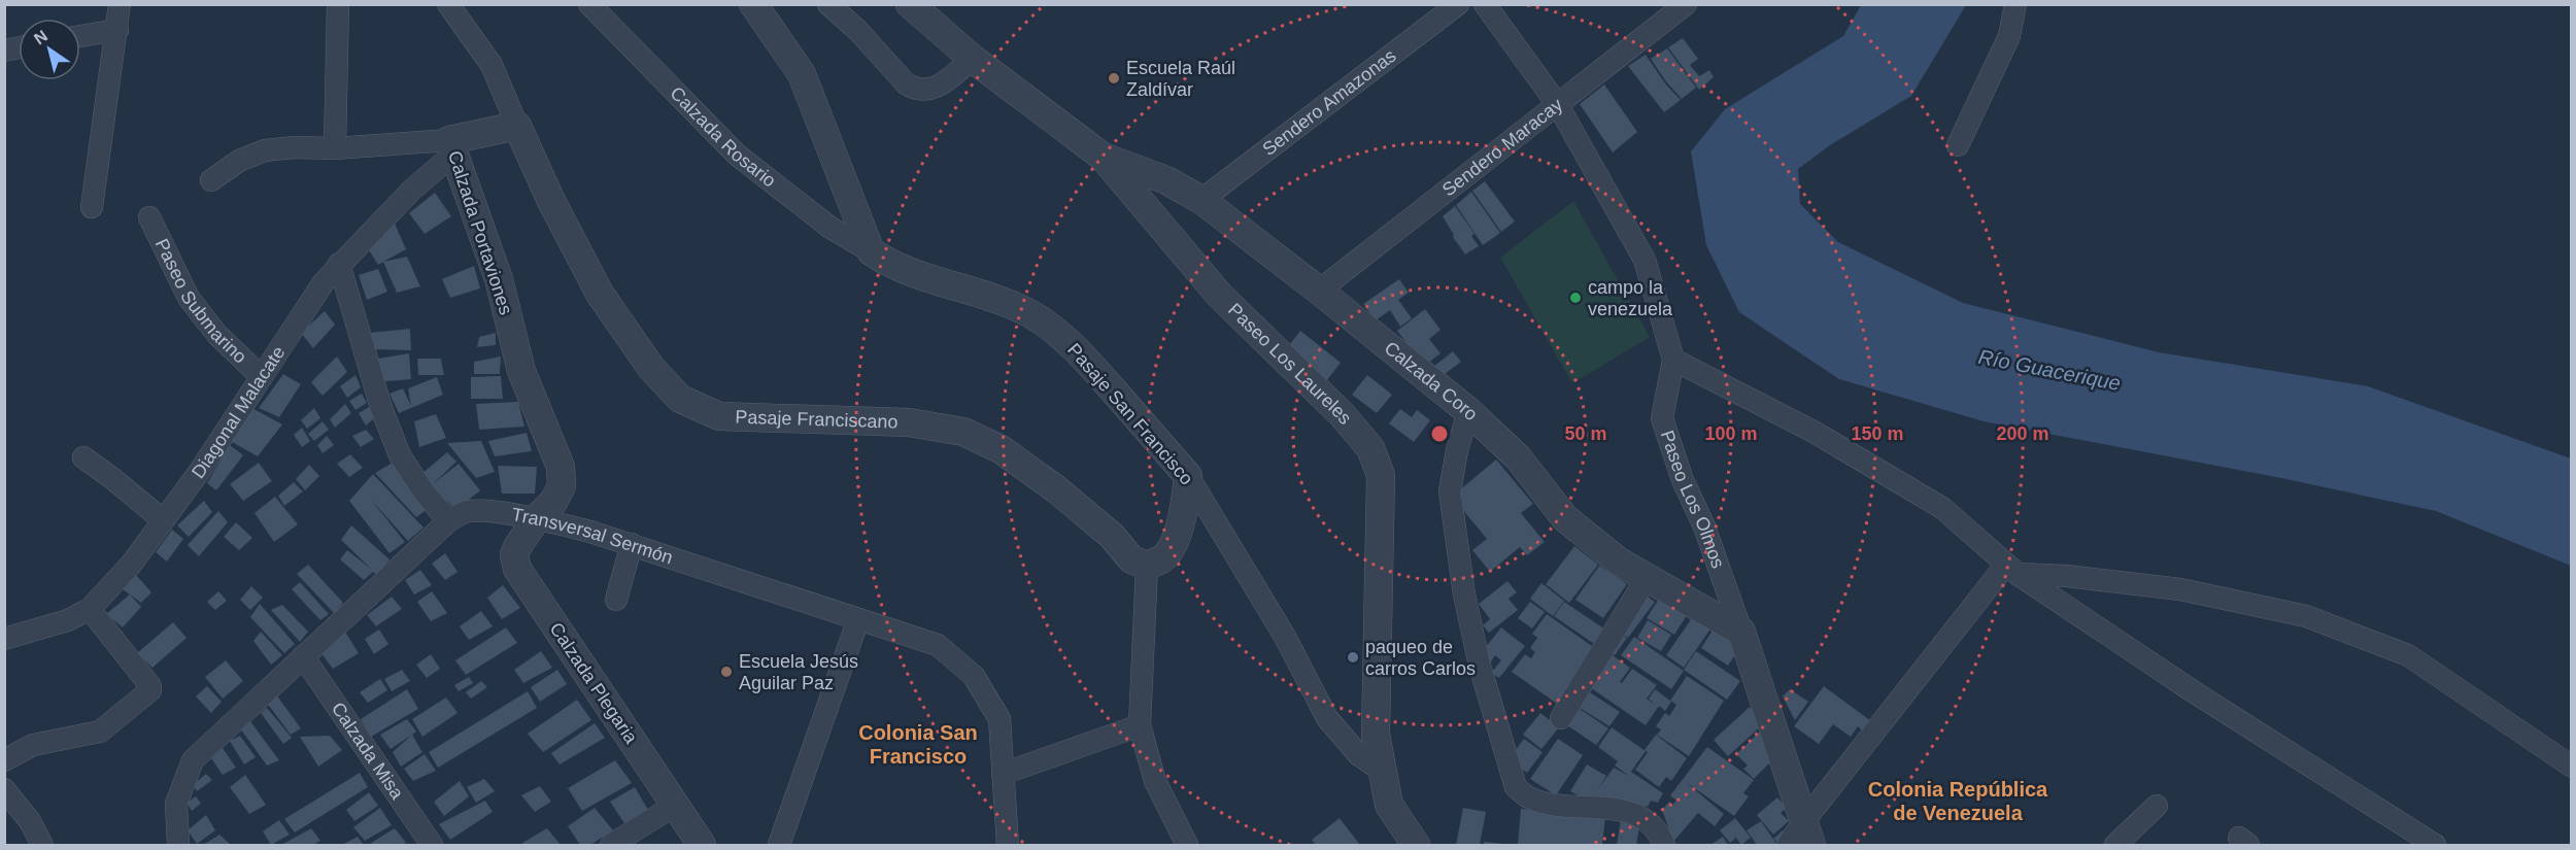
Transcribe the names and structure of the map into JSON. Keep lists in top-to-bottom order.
{
  "streets": {
    "street": [
      "Sendero Amazonas",
      "Calzada Rosario",
      "Sendero Maracay",
      "Calzada Portaviones",
      "Paseo Submarino",
      "Paseo Los Laureles",
      "Calzada Coro",
      "Diagonal Malacate",
      "Pasaje San Francisco",
      "Pasaje Franciscano",
      "Paseo Los Olmos",
      "Transversal Sermón",
      "Calzada Plegaria",
      "Calzada Misa"
    ]
  },
  "crossings": [
    ["Sendero Amazonas", "Calzada Coro"],
    ["Calzada Rosario", "Pasaje San Francisco"],
    ["Sendero Maracay", "Calzada Coro"],
    ["Sendero Maracay", "Paseo Los Olmos"],
    ["Calzada Portaviones", "Diagonal Malacate"],
    ["Calzada Portaviones", "Transversal Sermón"],
    ["Calzada Portaviones", "Calzada Plegaria"],
    ["Paseo Submarino", "Diagonal Malacate"],
    ["Paseo Los Laureles", "Calzada Coro"],
    ["Paseo Los Laureles", "Pasaje San Francisco"],
    ["Calzada Coro", "Paseo Los Olmos"],
    ["Diagonal Malacate", "Pasaje Franciscano"],
    ["Transversal Sermón", "Calzada Plegaria"],
    ["Transversal Sermón", "Calzada Misa"]
  ],
  "districts": ["Colonia San Francisco", "Colonia República de Venezuela"],
  "water": ["Río Guacerique"],
  "places": [
    "Escuela Raúl Zaldívar",
    "campo la venezuela",
    "paqueo de carros Carlos",
    "Escuela Jesús Aguilar Paz"
  ],
  "north": "top left",
  "rings": [
    "50 m",
    "100 m",
    "150 m",
    "200 m"
  ]
}
